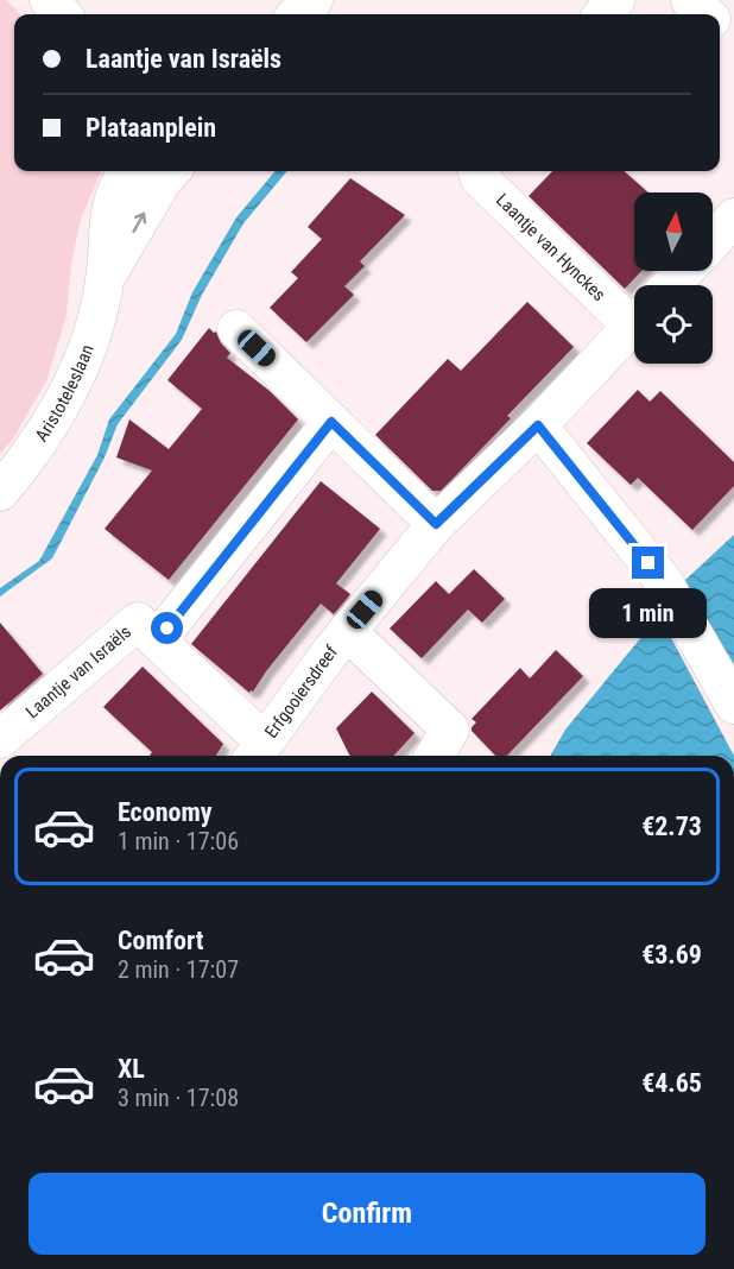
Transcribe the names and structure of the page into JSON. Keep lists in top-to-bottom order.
{
  "streets": {
    "street": [
      "Laantje van Hynckes",
      "Aristoteleslaan",
      "Laantje van Israëls",
      "Erfgooiersdreef"
    ]
  },
  "crossings": [
    ["Laantje van Israëls", "Erfgooiersdreef"]
  ],
  "north": "top",
  "page": {
    "banner": ["Laantje van Israëls", "Plataanplein"],
    "bubble": "1 min",
    "list": [
      {
        "name": "Economy",
        "note": "1 min · 17:06",
        "value": "€2.73"
      },
      {
        "name": "Comfort",
        "note": "2 min · 17:07",
        "value": "€3.69"
      },
      {
        "name": "XL",
        "note": "3 min · 17:08",
        "value": "€4.65"
      }
    ],
    "buttons": "Confirm"
  }
}
